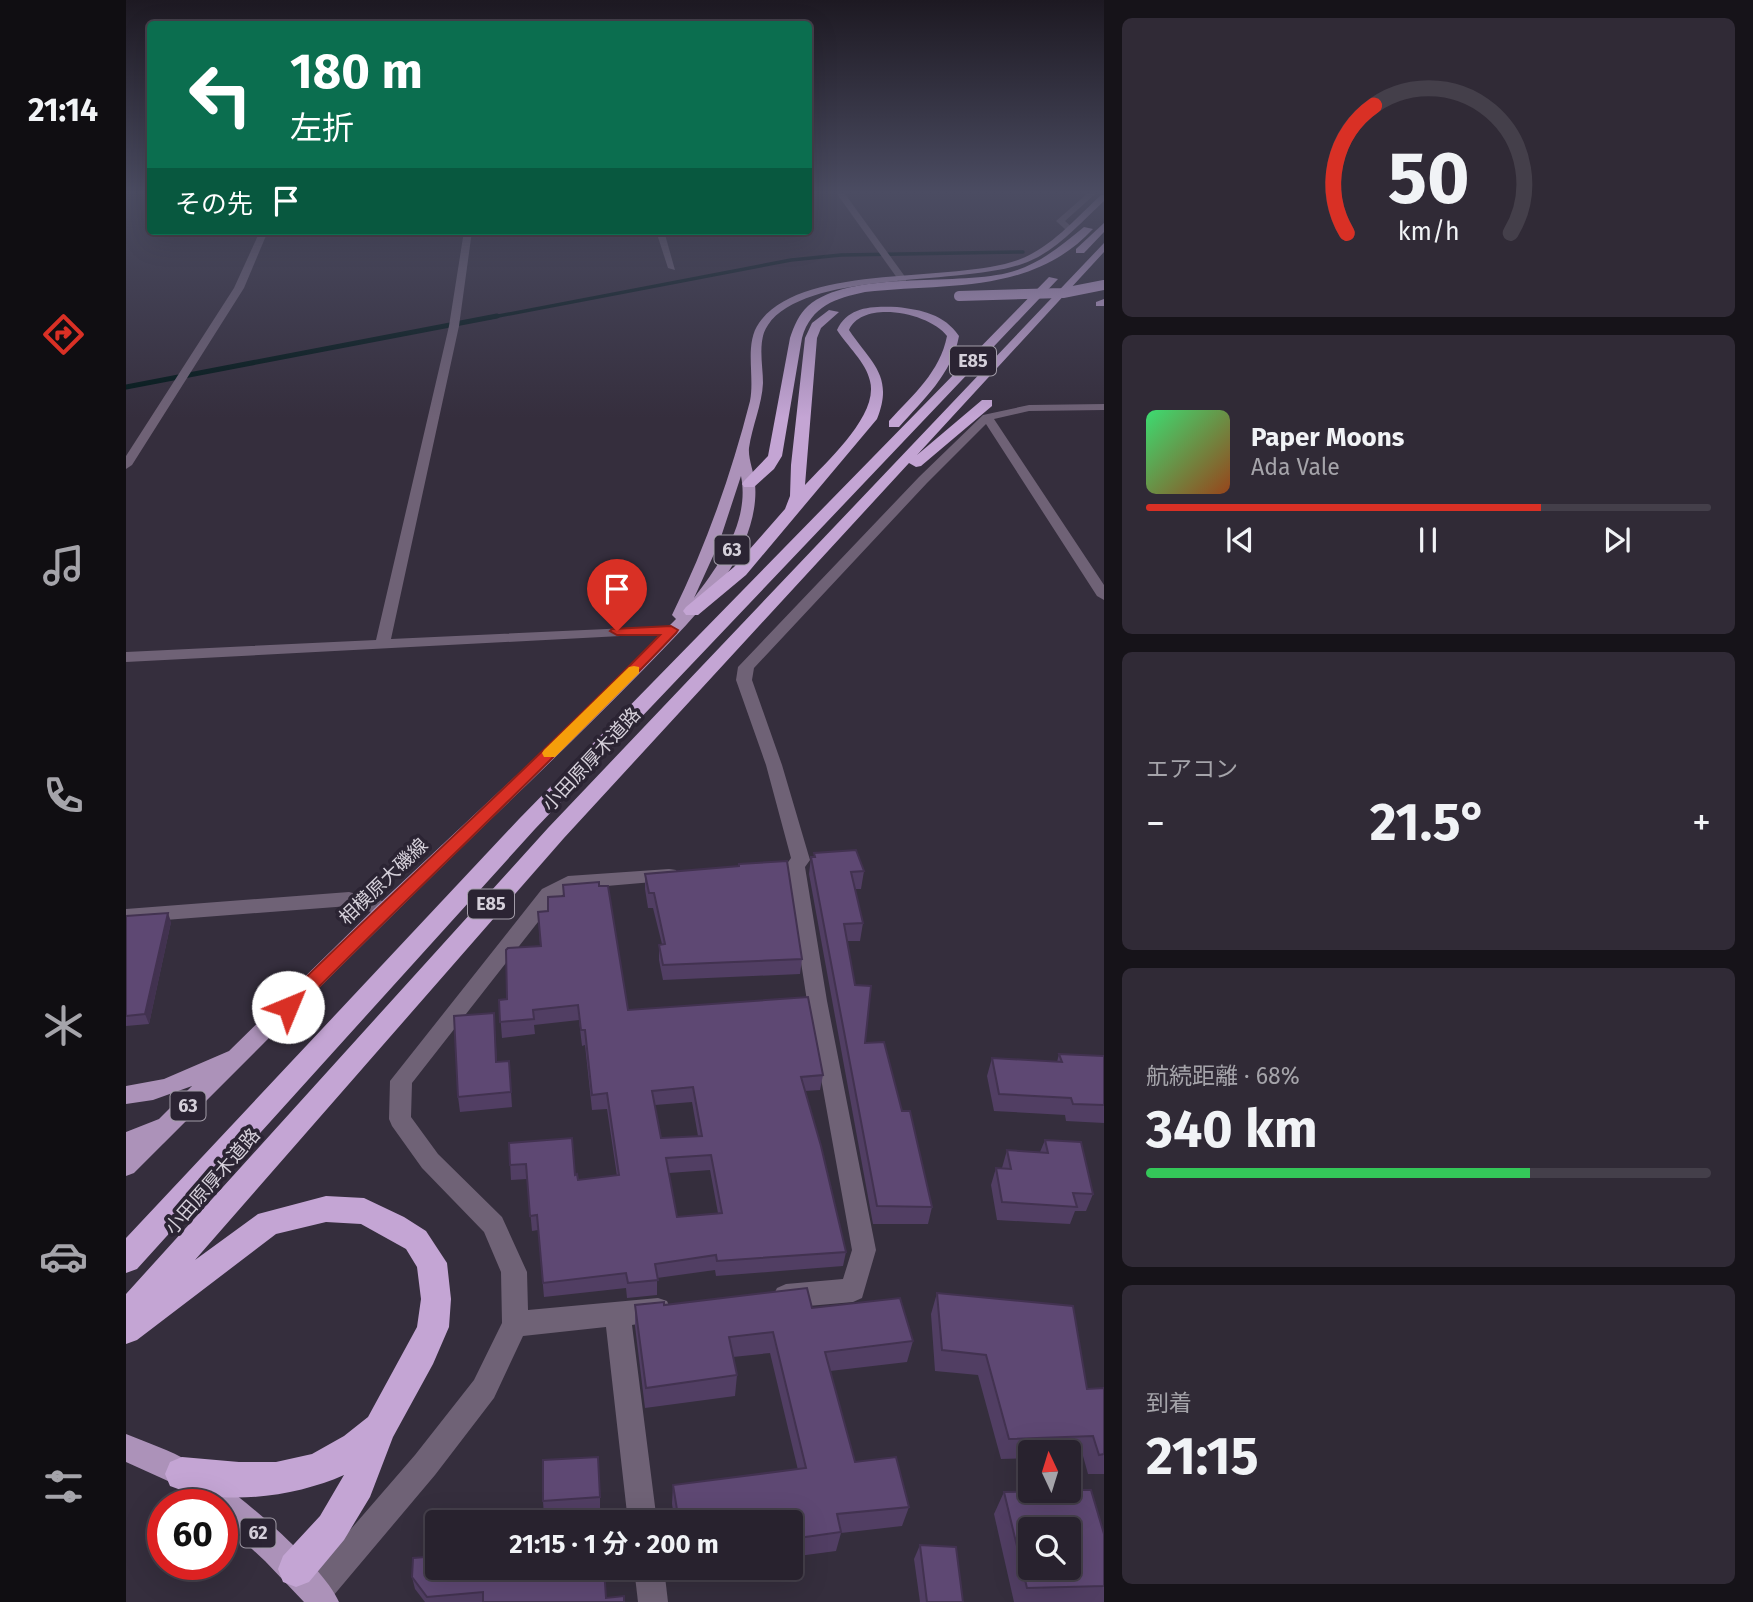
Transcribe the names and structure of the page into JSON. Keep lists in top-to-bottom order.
{
  "streets": {
    "highway": ["E85", "小田原厚木道路"],
    "main road": ["63", "相模原大磯線", "62"]
  },
  "crossings": [
    ["63", "相模原大磯線"]
  ],
  "north": "top",
  "page": {
    "tabs": "21:14",
    "turn": ["180 m", "左折"],
    "then": "その先",
    "song": ["Paper Moons", "Ada Vale"],
    "tile": [
      "エアコン",
      ["航続距離 · 68%", "340 km"],
      ["到着", "21:15"]
    ],
    "heat": ["−", "21.5°", "+"],
    "limit": "60",
    "trip": "21:15 · 1 分 · 200 m",
    "gauge": ["50", "km/h"]
  }
}
